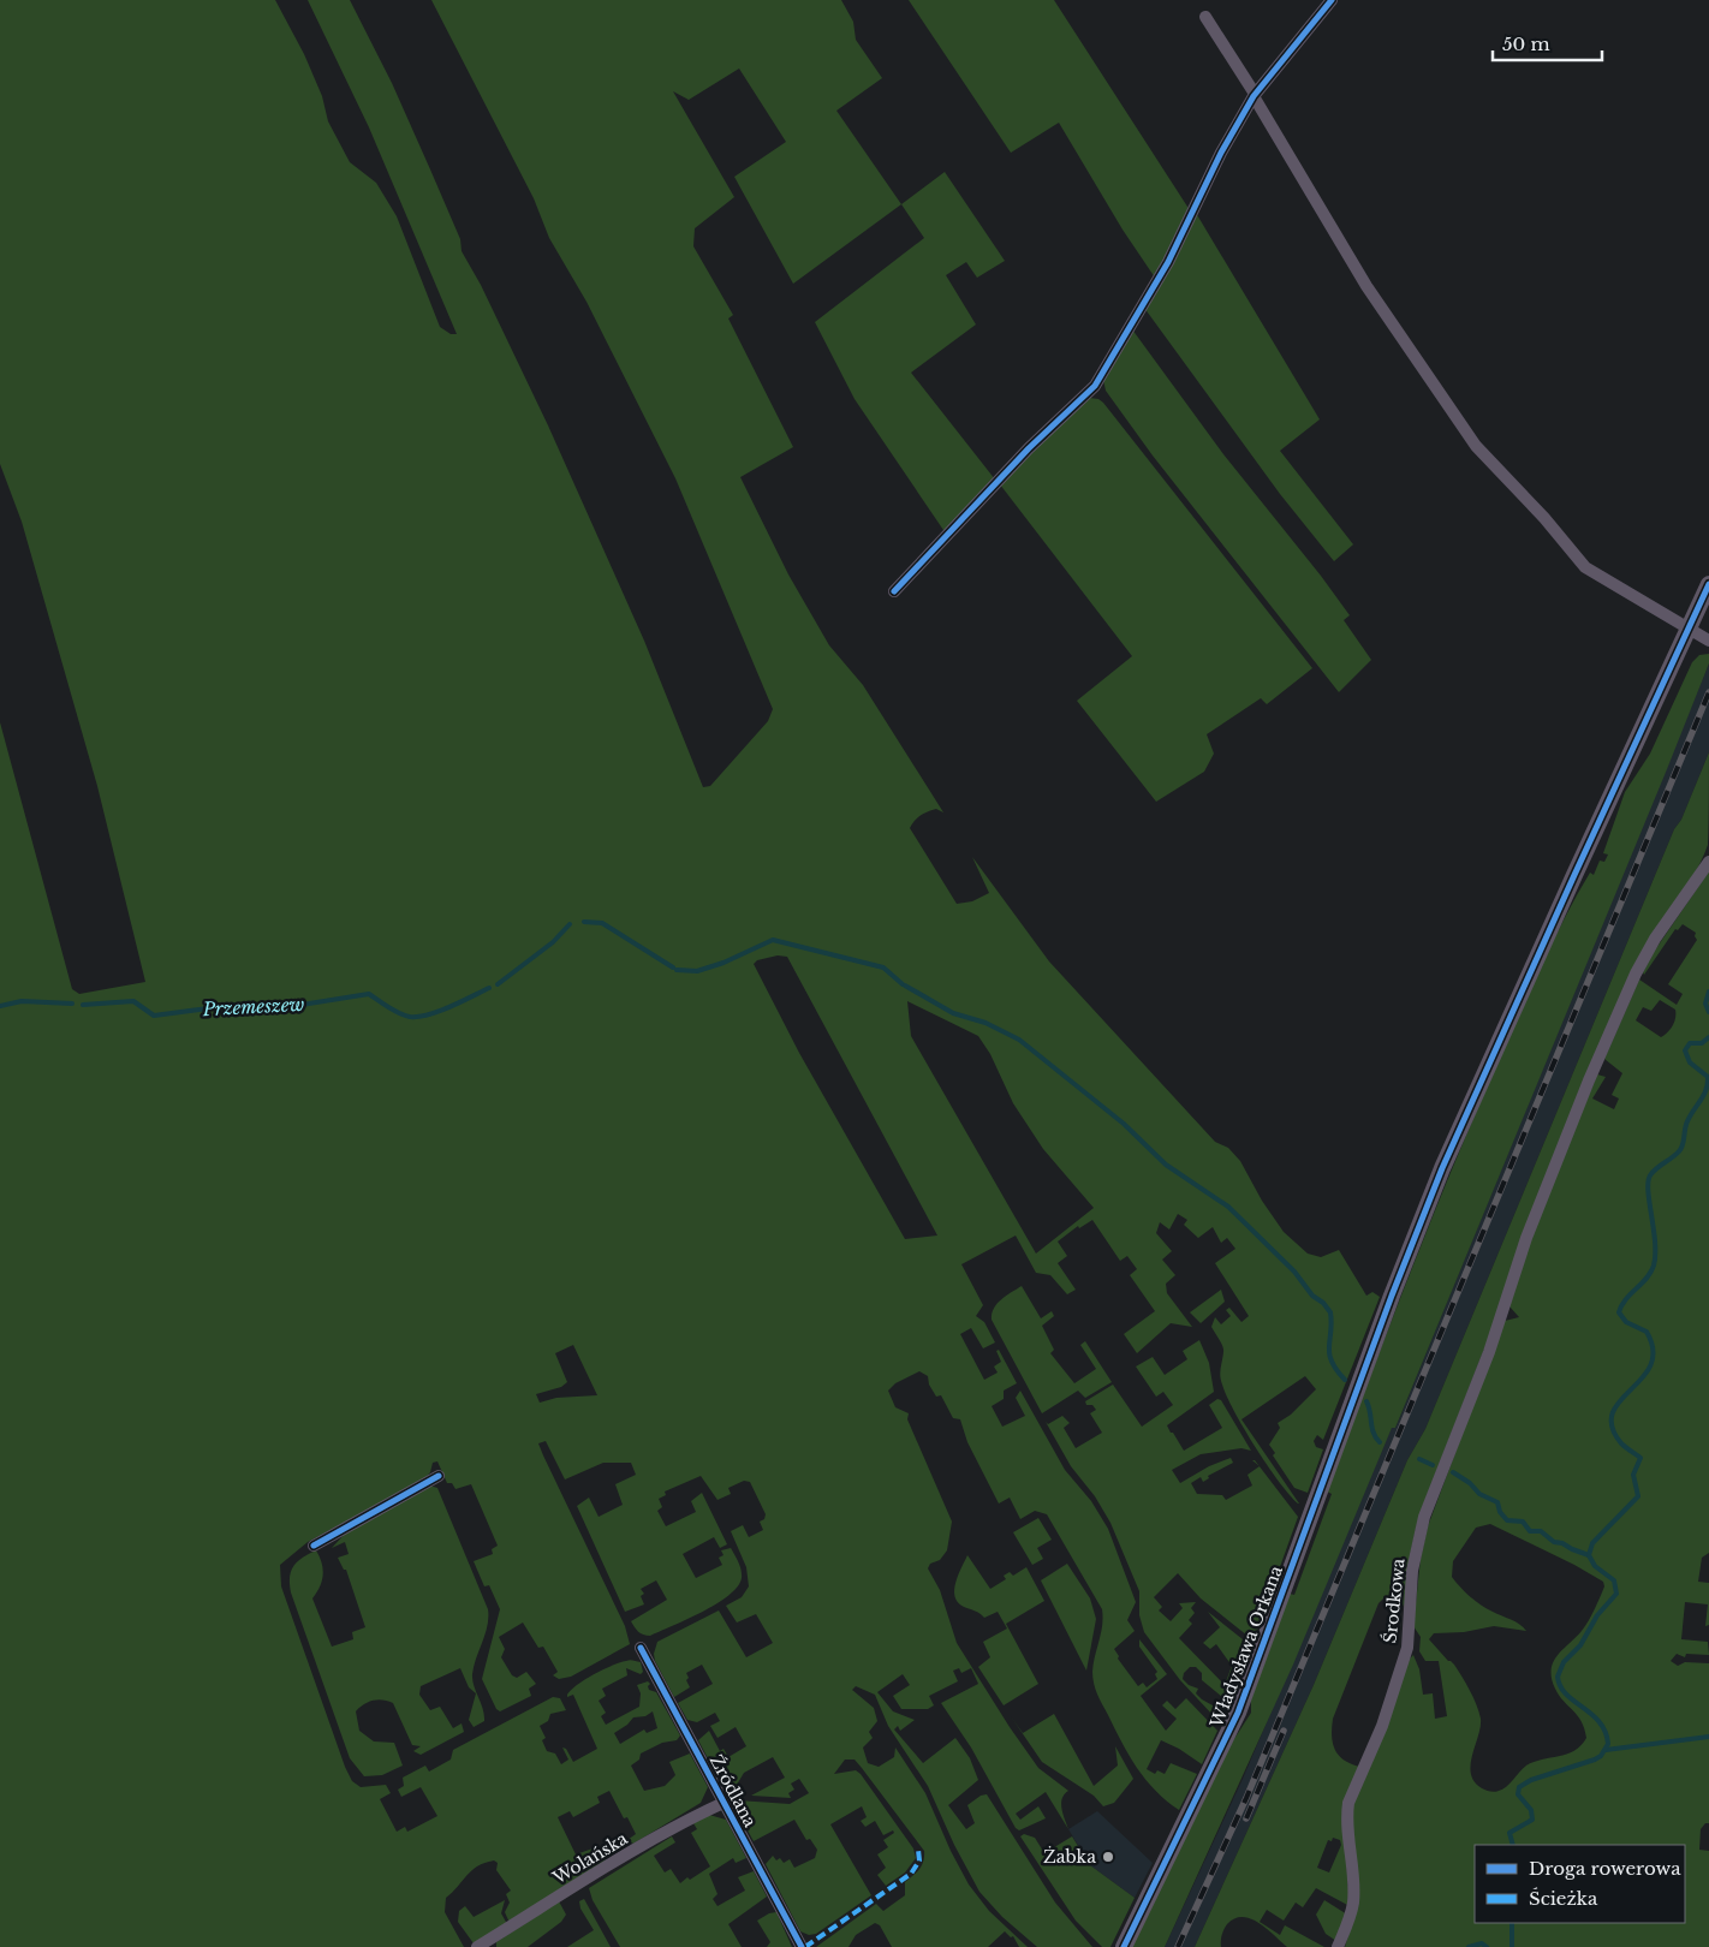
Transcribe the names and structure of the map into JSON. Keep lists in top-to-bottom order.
{
  "streets": {
    "street": [
      "Środkowa",
      "Władysława Orkana",
      "Źródlana",
      "Wolańska"
    ]
  },
  "crossings": [
    ["Źródlana", "Wolańska"]
  ],
  "water": ["Przemeszew"],
  "places": ["Żabka"],
  "legend": ["Droga rowerowa", "Ścieżka"],
  "scale_bar": "50 m"
}
